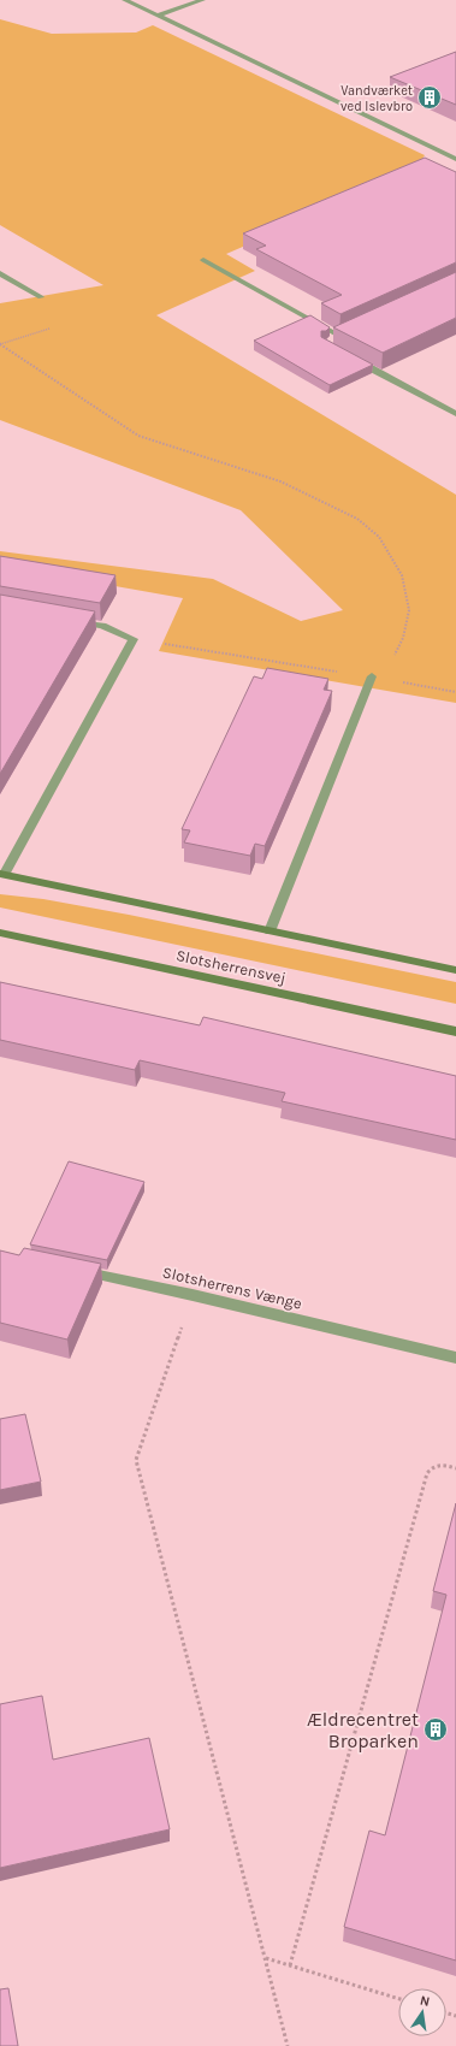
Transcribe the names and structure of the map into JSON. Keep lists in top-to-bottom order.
{
  "streets": {
    "street": ["Slotsherrensvej", "Slotsherrens Vænge"]
  },
  "places": {
    "building": ["Vandværket ved Islevbro", "Ældrecentret Broparken"]
  },
  "north": "top"
}
